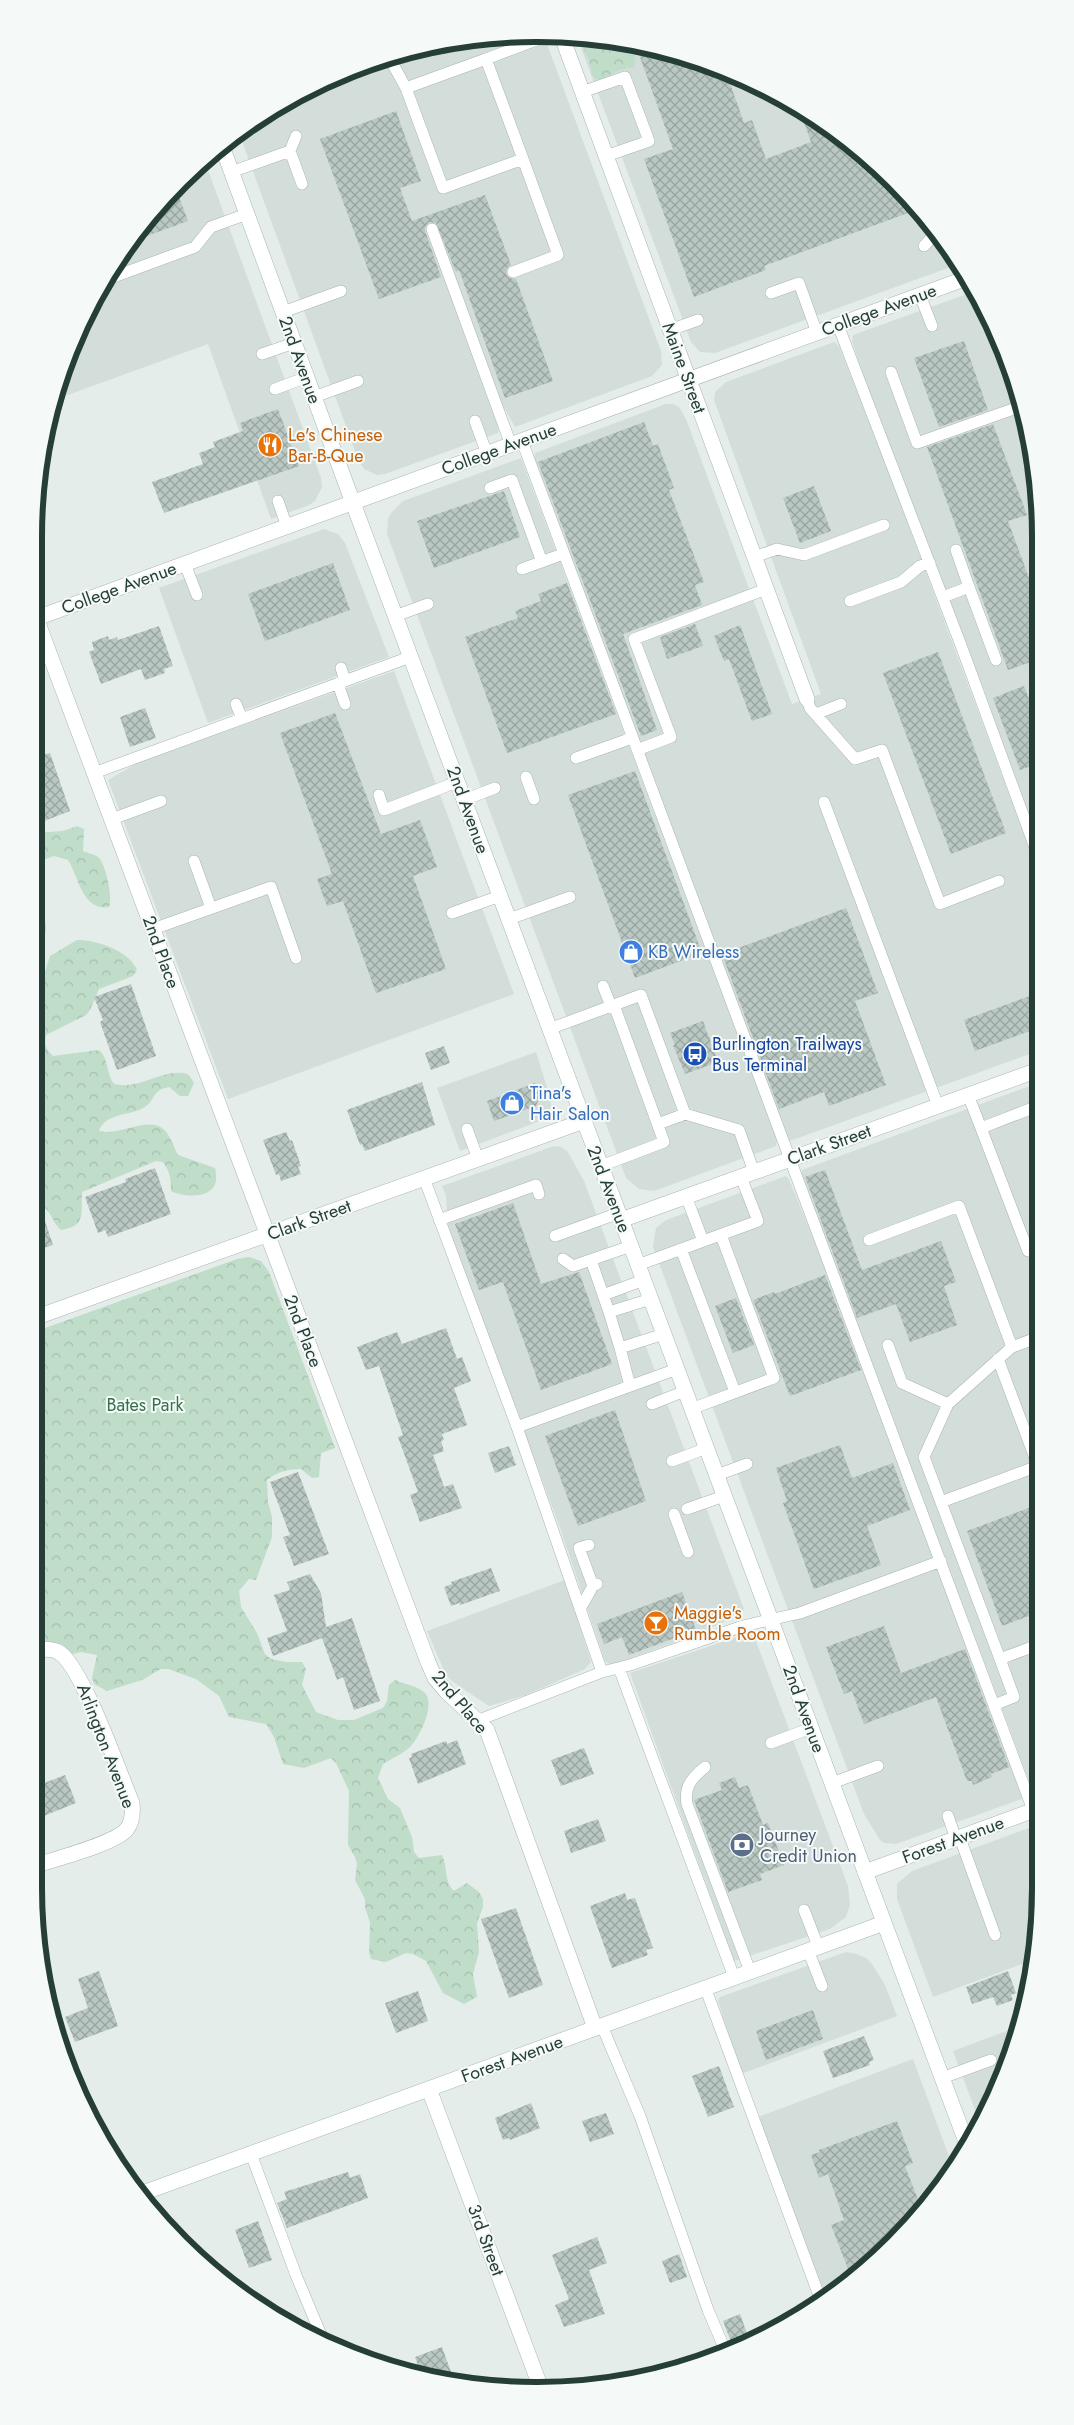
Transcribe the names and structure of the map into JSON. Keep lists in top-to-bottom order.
{
  "streets": {
    "street": [
      "College Avenue",
      "2nd Avenue",
      "Maine Street",
      "2nd Place",
      "Clark Street",
      "Arlington Avenue",
      "Forest Avenue",
      "3rd Street"
    ]
  },
  "crossings": [
    ["College Avenue", "2nd Avenue"],
    ["College Avenue", "Maine Street"],
    ["2nd Avenue", "Clark Street"],
    ["2nd Avenue", "Forest Avenue"],
    ["2nd Place", "Clark Street"],
    ["2nd Place", "Forest Avenue"],
    ["Forest Avenue", "3rd Street"]
  ],
  "parks": ["Bates Park"],
  "places": {
    "restaurant": ["Le's Chinese Bar-B-Que"],
    "shop": ["KB Wireless", "Tina's Hair Salon"],
    "bus stop": ["Burlington Trailways Bus Terminal"],
    "bar": ["Maggie's Rumble Room"],
    "bank": ["Journey Credit Union"]
  }
}
